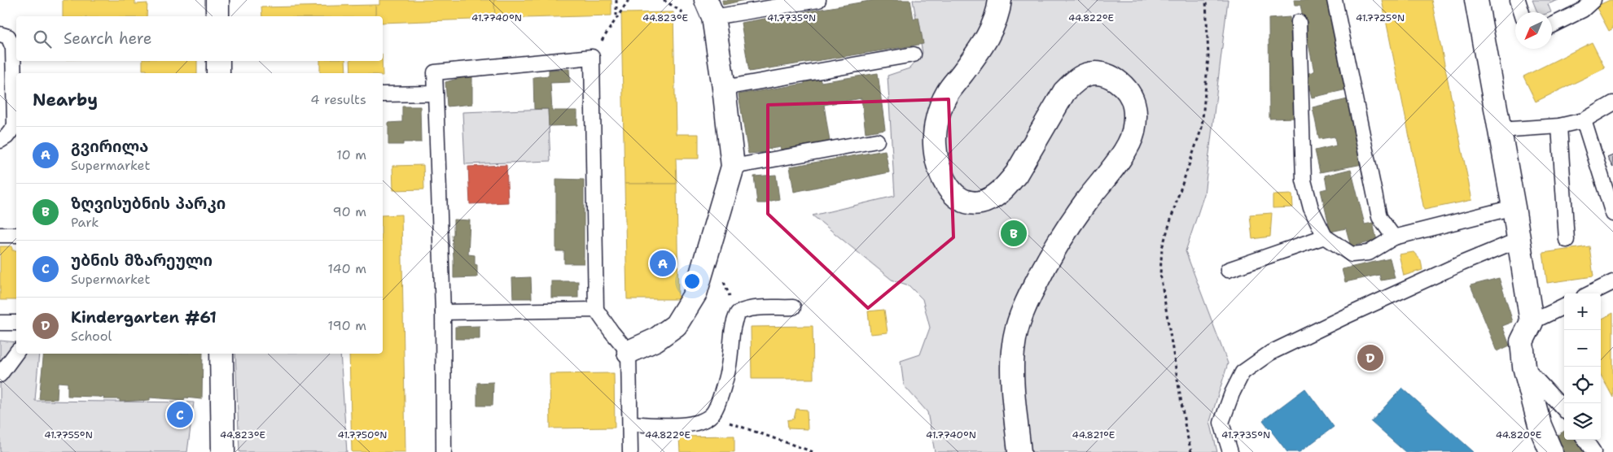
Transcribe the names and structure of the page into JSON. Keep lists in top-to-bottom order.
{
  "north": "bottom left",
  "page": {
    "search": "Search here",
    "heading": ["Nearby", "4 results"],
    "list": [
      {
        "mark": "A",
        "name": "გვირილა",
        "note": "Supermarket",
        "value": "10 m"
      },
      {
        "mark": "B",
        "name": "ზღვისუბნის პარკი",
        "note": "Park",
        "value": "90 m"
      },
      {
        "mark": "C",
        "name": "უბნის მზარეული",
        "note": "Supermarket",
        "value": "140 m"
      },
      {
        "mark": "D",
        "name": "Kindergarten #61",
        "note": "School",
        "value": "190 m"
      }
    ],
    "pins": [
      "B",
      "A",
      "D",
      "C"
    ],
    "map_buttons": ["+", "−"]
  },
  "coordinates": [
    "41.7740°N",
    "41.7735°N",
    "41.7725°N",
    "44.823°E",
    "44.822°E",
    "44.821°E",
    "44.820°E",
    "41.7755°N",
    "41.7750°N"
  ]
}
